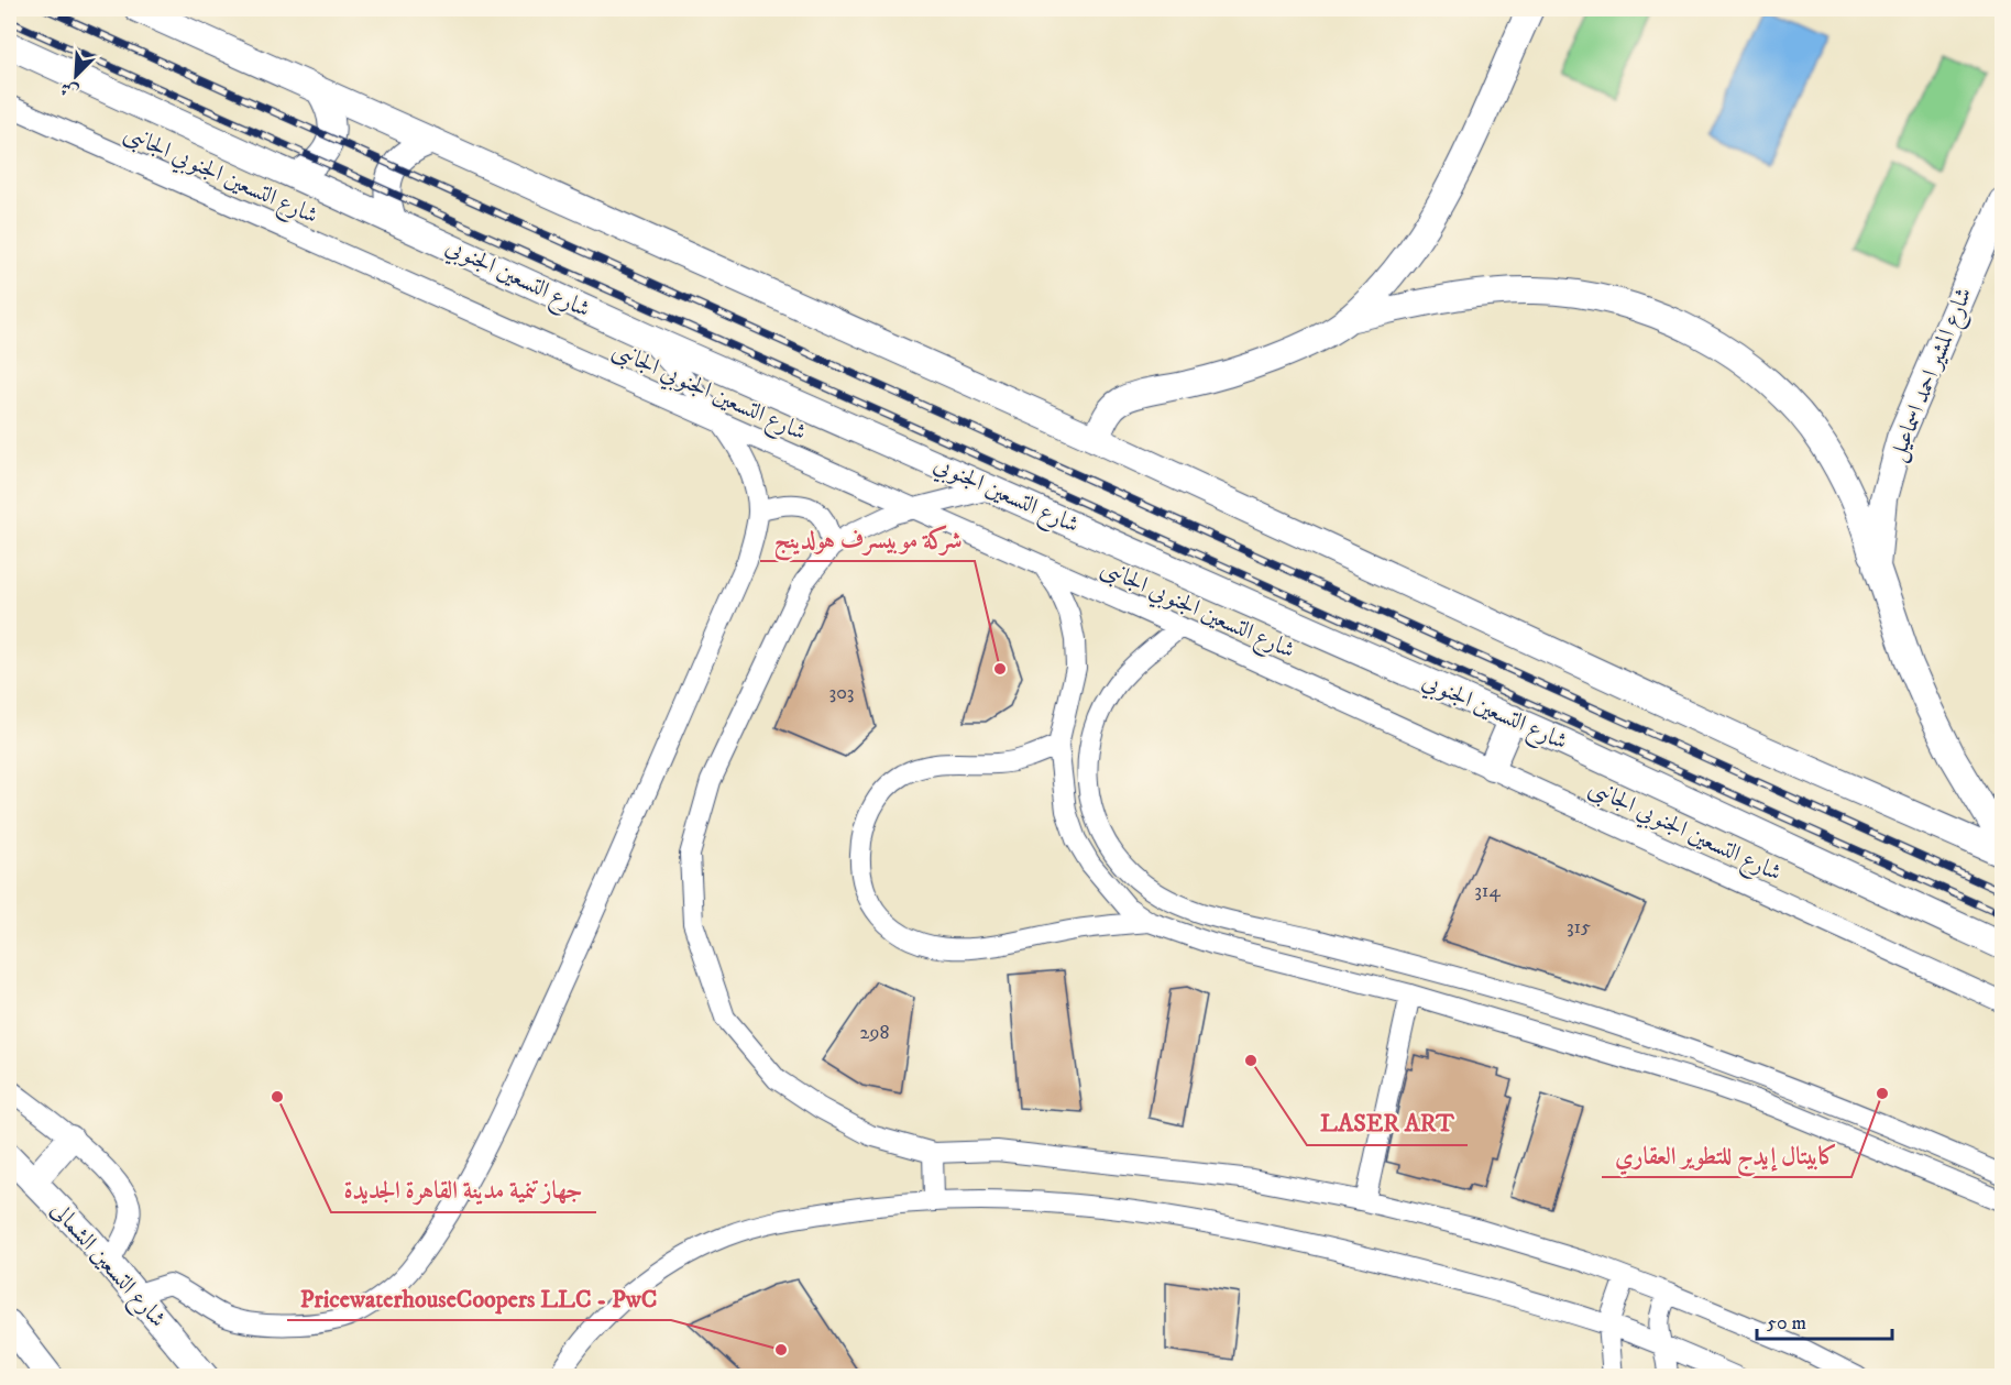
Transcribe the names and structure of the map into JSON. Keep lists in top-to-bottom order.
{
  "streets": {
    "main road": ["شارع التسعين الجنوبي", "شارع المشير احمد اسماعيل", "شارع التسعين الشمالى"],
    "street": ["شارع التسعين الجنوبي الجانبى"]
  },
  "places": [
    "شركة موبيسرف هولدينج",
    "LASER ART",
    "كابيتال إيدج للتطوير العقاري",
    "جهاز تنمية مدينة القاهرة الجديدة",
    "PricewaterhouseCoopers LLC - PwC"
  ],
  "house_numbers": [
    "303",
    "314",
    "315",
    "298"
  ],
  "scale_bar": "50 m",
  "north": "bottom left"
}
